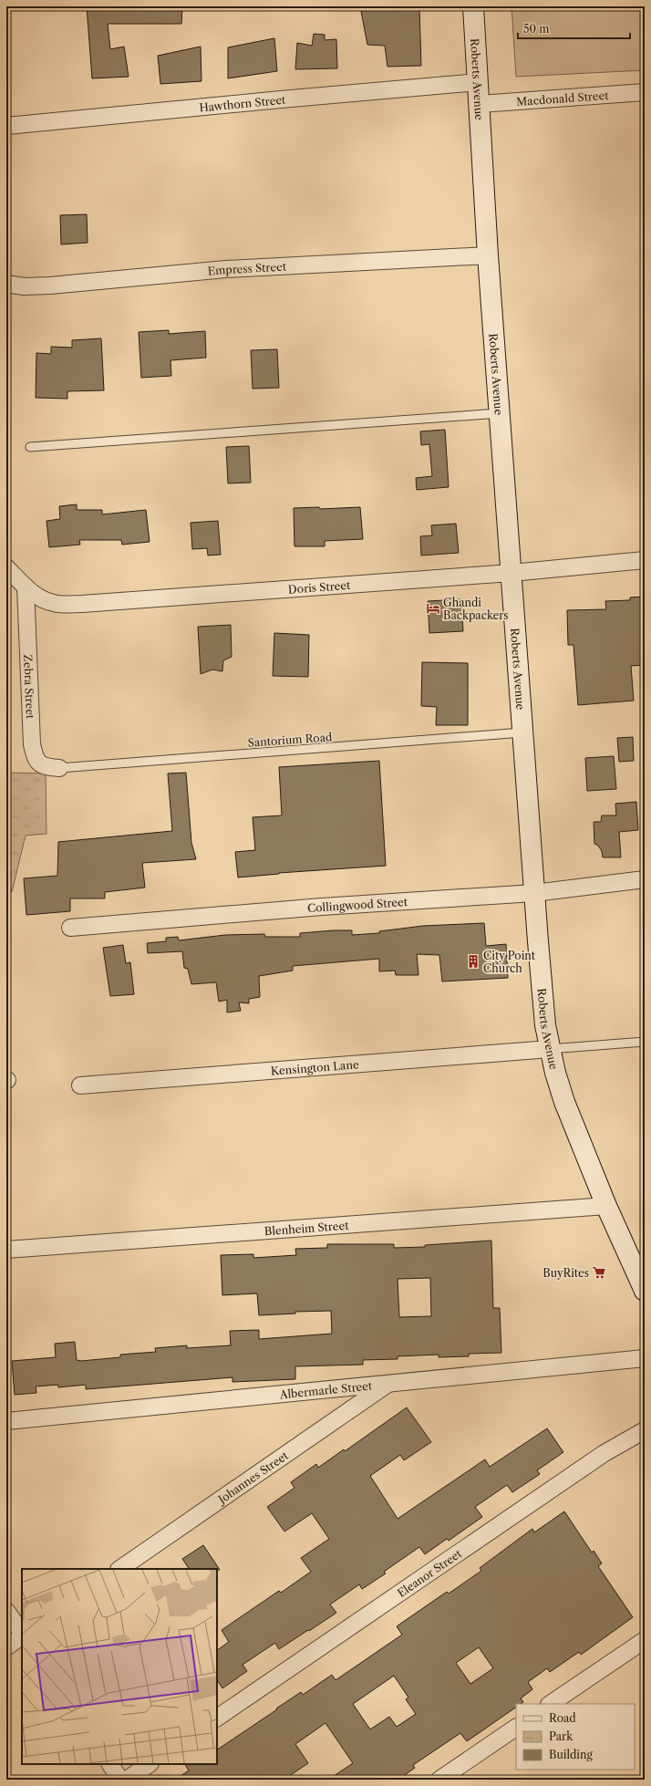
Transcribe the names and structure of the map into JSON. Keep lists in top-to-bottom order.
{
  "streets": {
    "main road": ["Roberts Avenue"],
    "street": [
      "Macdonald Street",
      "Hawthorn Street",
      "Empress Street",
      "Doris Street",
      "Zebra Street",
      "Collingwood Street",
      "Kensington Lane",
      "Blenheim Street",
      "Albermarle Street",
      "Johannes Street",
      "Eleanor Street"
    ],
    "lane": ["Santorium Road"]
  },
  "crossings": [
    ["Roberts Avenue", "Macdonald Street"],
    ["Roberts Avenue", "Hawthorn Street"],
    ["Roberts Avenue", "Empress Street"],
    ["Roberts Avenue", "Doris Street"],
    ["Roberts Avenue", "Santorium Road"],
    ["Roberts Avenue", "Collingwood Street"],
    ["Roberts Avenue", "Kensington Lane"],
    ["Roberts Avenue", "Blenheim Street"],
    ["Doris Street", "Zebra Street"],
    ["Zebra Street", "Santorium Road"],
    ["Albermarle Street", "Johannes Street"]
  ],
  "places": {
    "hotel": ["Ghandi Backpackers"],
    "building": ["City Point Church"],
    "supermarket": ["BuyRites"]
  },
  "legend": ["Road", "Park", "Building"],
  "scale_bar": "50 m"
}
